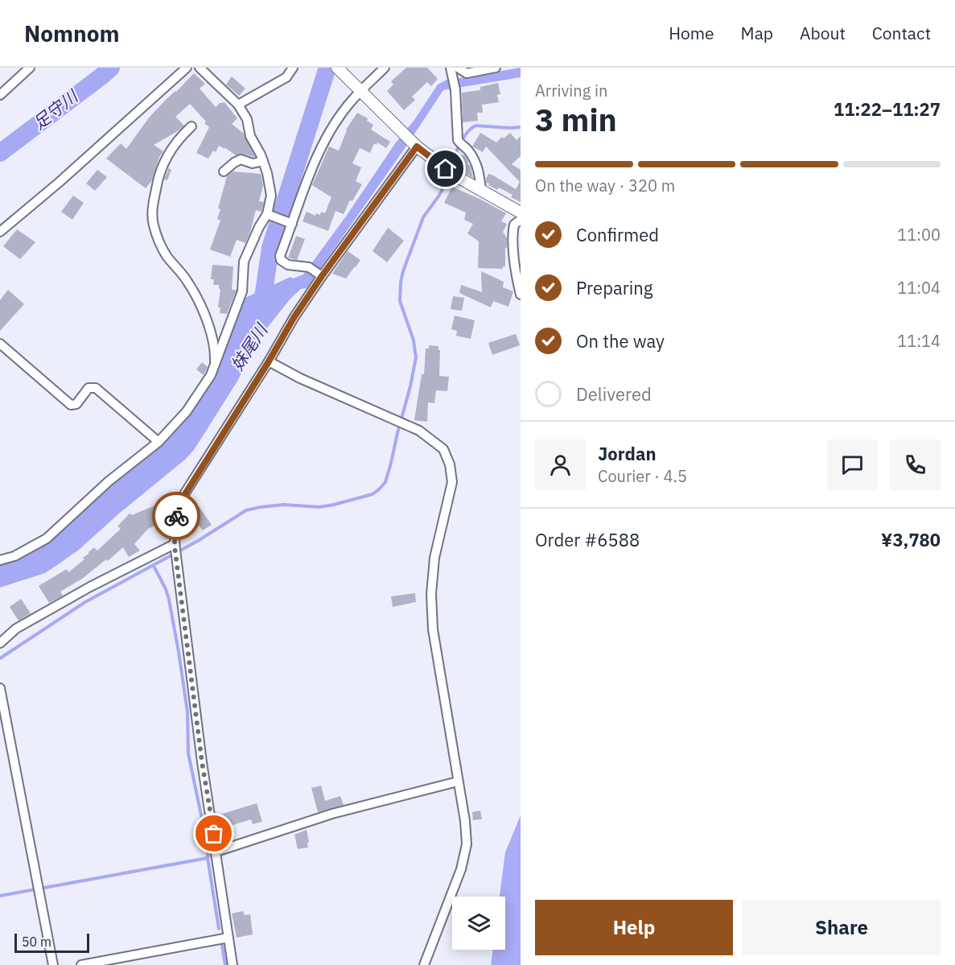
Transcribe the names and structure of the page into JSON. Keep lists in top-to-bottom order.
{
  "water": ["足守川", "妹尾川"],
  "scale_bar": "50 m",
  "page": {
    "header": "Nomnom",
    "nav": [
      "Home",
      "Map",
      "About",
      "Contact"
    ],
    "heading": ["3 min", "Arriving in", "11:22–11:27"],
    "panel": [
      "Jordan",
      "Courier · 4.5",
      "Order #6588",
      "¥3,780"
    ],
    "bar": "On the way · 320 m",
    "list": [
      ["Confirmed", "11:00"],
      ["Preparing", "11:04"],
      ["On the way", "11:14"],
      "Delivered"
    ],
    "buttons": ["Help", "Share"],
    "scale": "50 m"
  }
}
